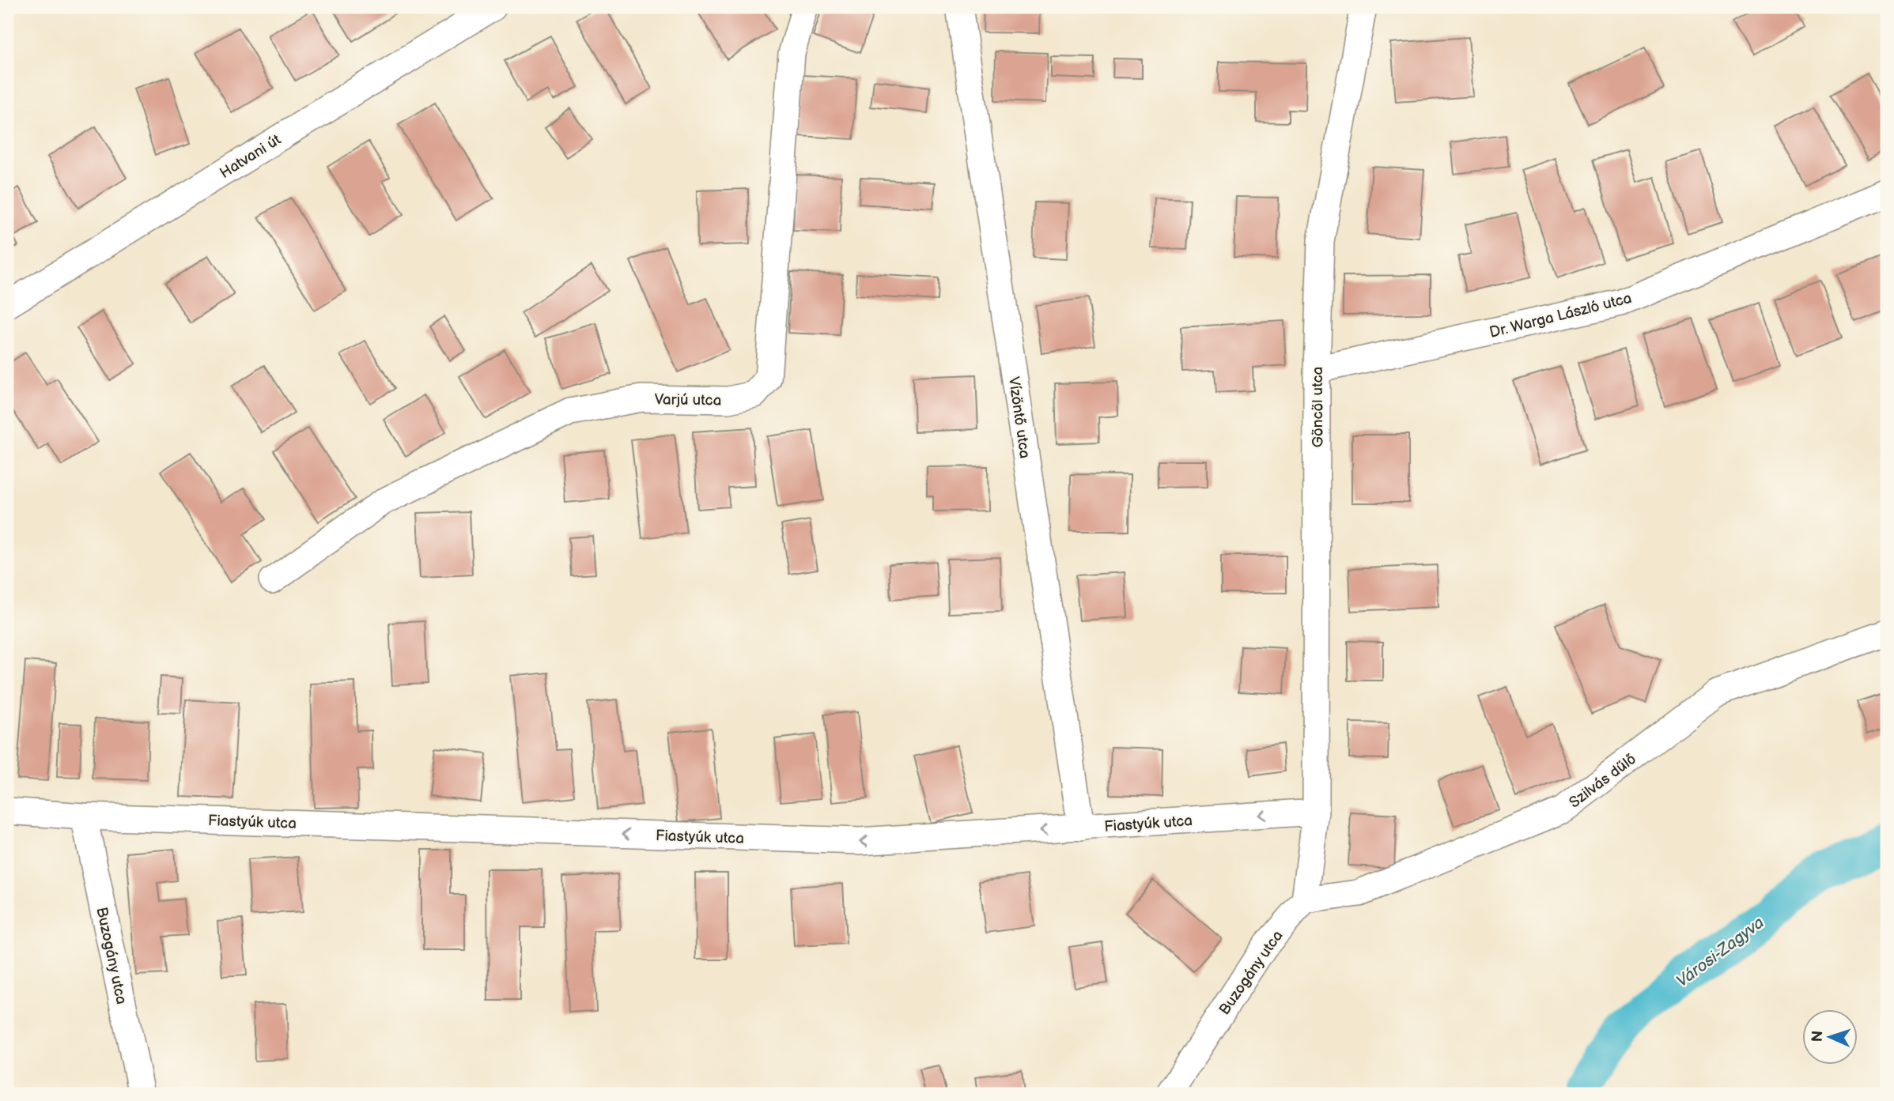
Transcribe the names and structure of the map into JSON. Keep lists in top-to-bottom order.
{
  "streets": {
    "street": [
      "Hatvani út",
      "Dr. Warga László utca",
      "Varjú utca",
      "Göncöl utca",
      "Vízöntő utca",
      "Szilvás dűlő",
      "Fiastyúk utca",
      "Buzogány utca"
    ]
  },
  "crossings": [
    ["Dr. Warga László utca", "Göncöl utca"],
    ["Göncöl utca", "Fiastyúk utca"],
    ["Vízöntő utca", "Fiastyúk utca"],
    ["Szilvás dűlő", "Buzogány utca"],
    ["Fiastyúk utca", "Buzogány utca"]
  ],
  "one_way": ["Fiastyúk utca"],
  "water": ["Városi-Zagyva"],
  "north": "left"
}
